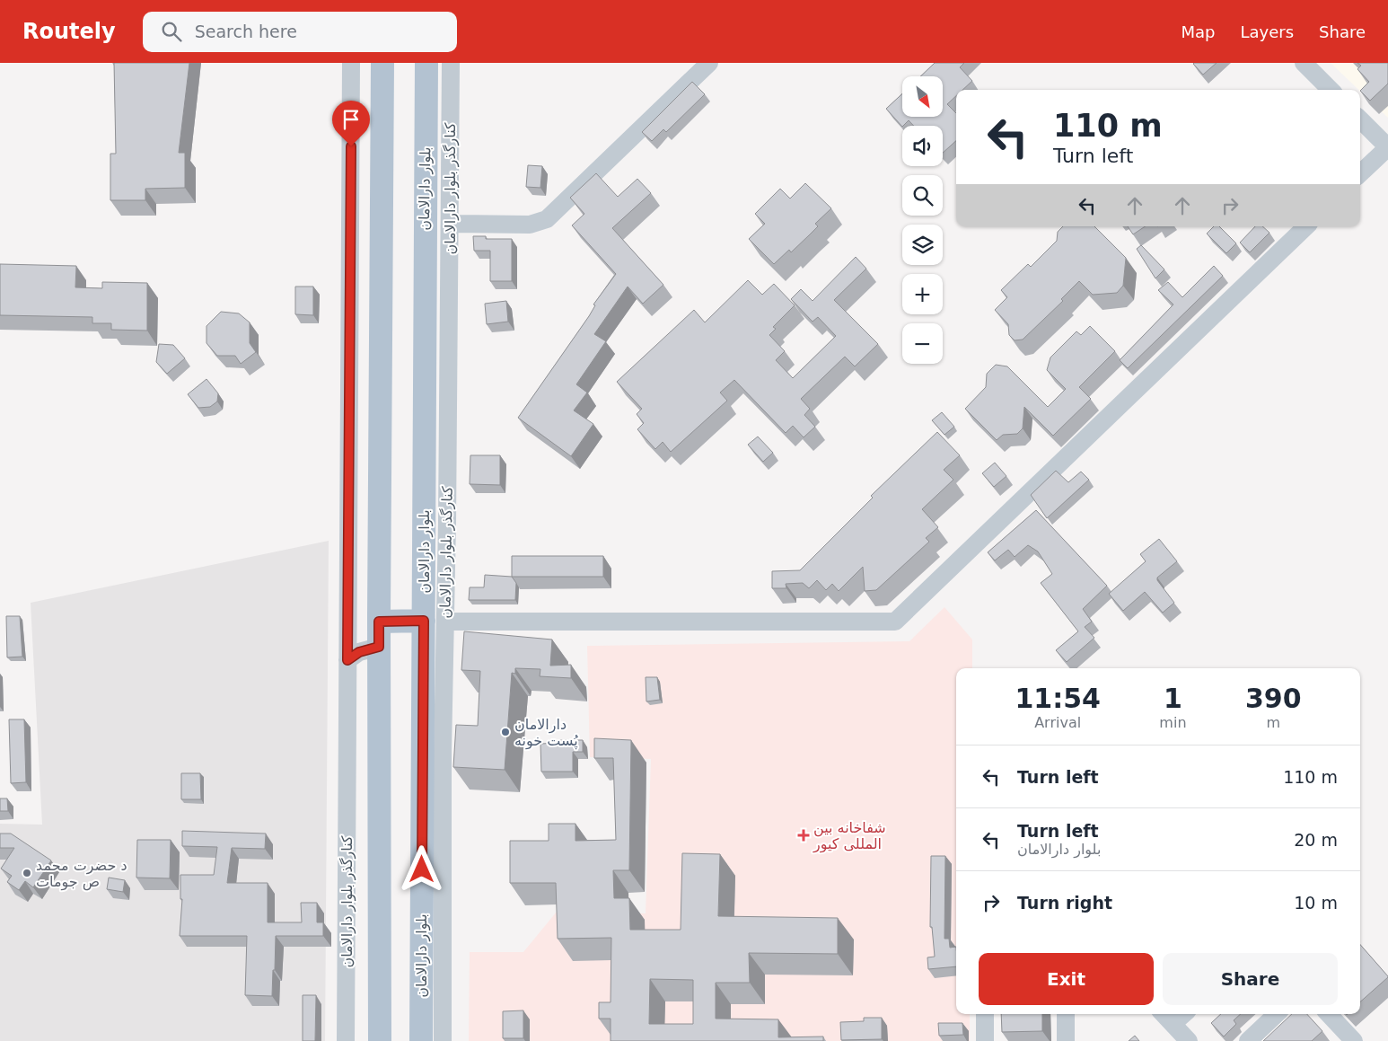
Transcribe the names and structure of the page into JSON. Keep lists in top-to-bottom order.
{
  "streets": {
    "main road": ["بلوار دارالامان"],
    "street": ["کنارگذر بلوار دارالامان"]
  },
  "crossings": [
    ["بلوار دارالامان", "کنارگذر بلوار دارالامان"]
  ],
  "places": {
    "other": ["دارالامان پُست خونه", "د حضرت محمد ص جومات"],
    "health": ["شفاخانه بین المللی کیور"]
  },
  "north": "bottom right",
  "page": {
    "header": "Routely",
    "search": "Search here",
    "nav": ["Map", "Layers", "Share"],
    "map_buttons": ["+", "−"],
    "turn": ["110 m", "Turn left"],
    "eta": [
      "11:54",
      "Arrival",
      "1",
      "min",
      "390",
      "m"
    ],
    "list": [
      {
        "name": "Turn left",
        "value": "110 m"
      },
      {
        "name": "Turn left",
        "note": "بلوار دارالامان",
        "value": "20 m"
      },
      {
        "name": "Turn right",
        "value": "10 m"
      }
    ],
    "buttons": ["Exit", "Share"]
  }
}
